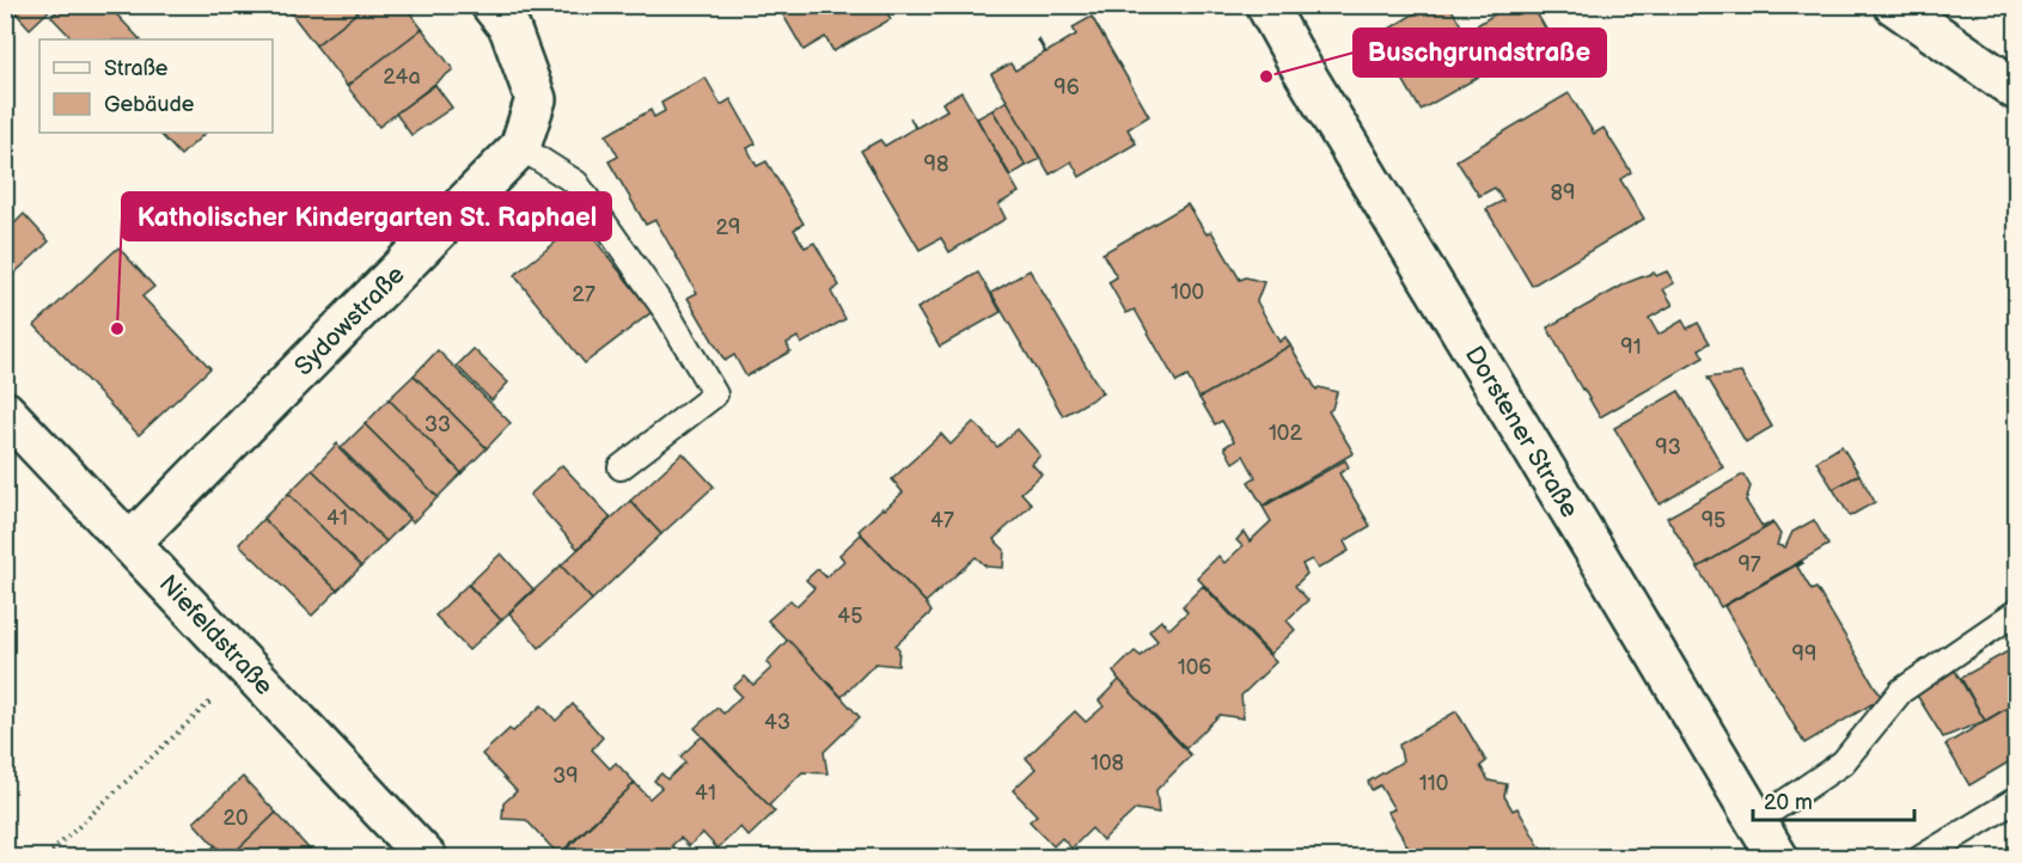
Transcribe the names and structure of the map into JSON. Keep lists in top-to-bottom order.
{
  "streets": {
    "street": ["Sydowstraße", "Dorstener Straße", "Niefeldstraße"]
  },
  "crossings": [
    ["Sydowstraße", "Niefeldstraße"]
  ],
  "places": ["Buschgrundstraße", "Katholischer Kindergarten St. Raphael"],
  "house_numbers": [
    "24a",
    "96",
    "98",
    "89",
    "29",
    "100",
    "27",
    "91",
    "33",
    "102",
    "93",
    "41",
    "47",
    "95",
    "97",
    "45",
    "99",
    "106",
    "43",
    "108",
    "39",
    "110",
    "41",
    "20"
  ],
  "legend": ["Straße", "Gebäude"],
  "scale_bar": "20 m"
}
